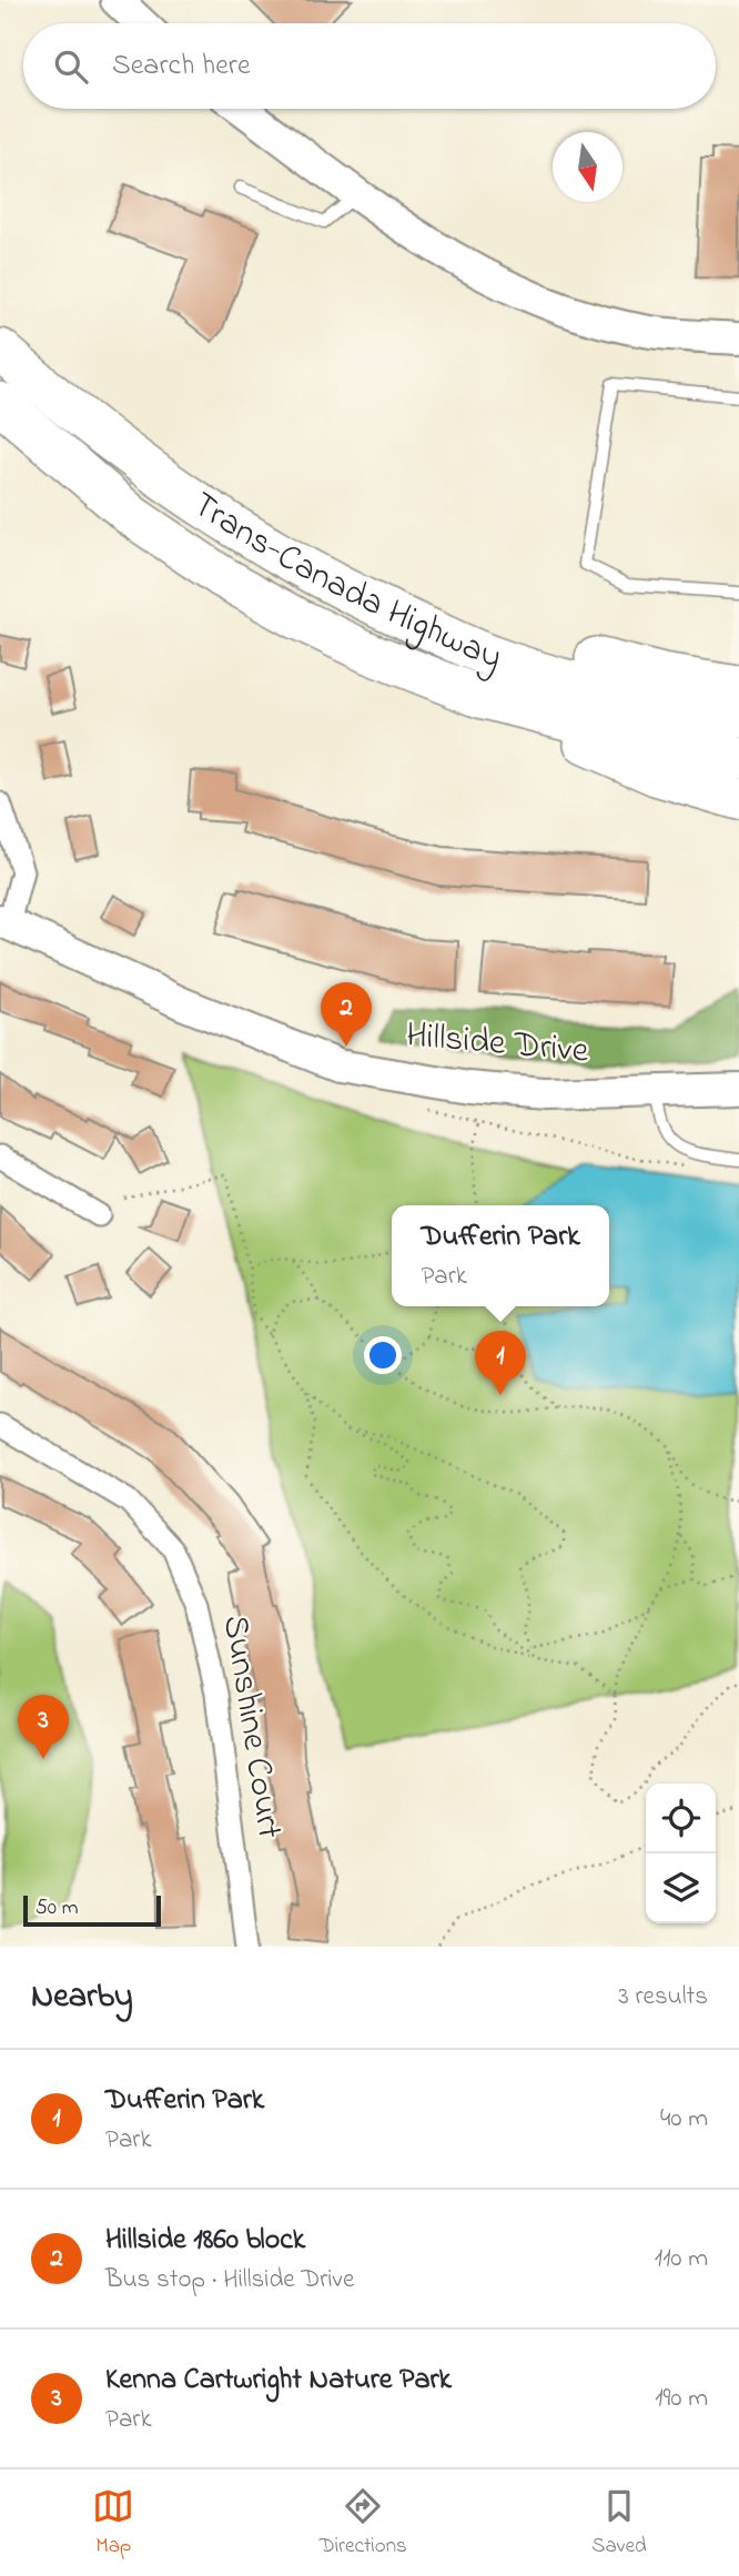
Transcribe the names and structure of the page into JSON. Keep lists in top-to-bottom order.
{
  "streets": {
    "highway": ["Trans-Canada Highway"],
    "street": ["Hillside Drive", "Sunshine Court"]
  },
  "scale_bar": "50 m",
  "north": "bottom",
  "page": {
    "search": "Search here",
    "pins": ["2", "1", "3"],
    "popup": ["Dufferin Park", "Park"],
    "scale": "50 m",
    "heading": ["Nearby", "3 results"],
    "list": [
      {
        "mark": "1",
        "name": "Dufferin Park",
        "note": "Park",
        "value": "40 m"
      },
      {
        "mark": "2",
        "name": "Hillside 1860 block",
        "note": "Bus stop · Hillside Drive",
        "value": "110 m"
      },
      {
        "mark": "3",
        "name": "Kenna Cartwright Nature Park",
        "note": "Park",
        "value": "190 m"
      }
    ],
    "nav": ["Map", "Directions", "Saved"]
  }
}
